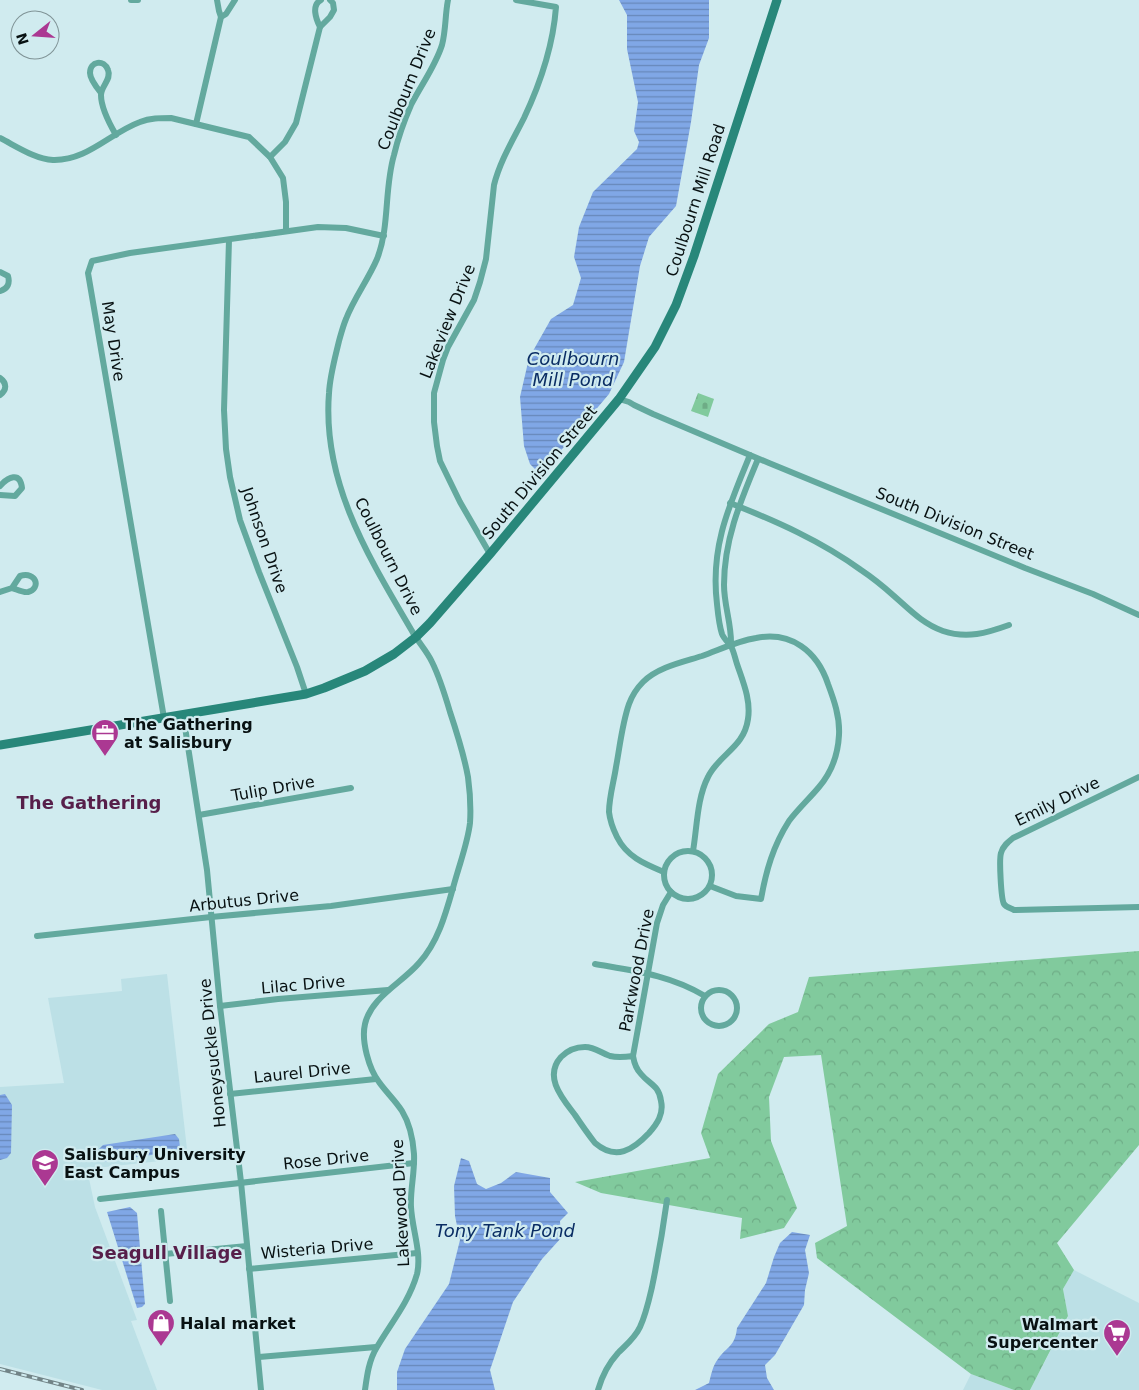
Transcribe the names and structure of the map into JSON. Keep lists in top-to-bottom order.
{
  "streets": {
    "street": [
      "Coulbourn Drive",
      "Coulbourn Mill Road",
      "Lakeview Drive",
      "May Drive",
      "South Division Street",
      "Johnson Drive",
      "Tulip Drive",
      "Emily Drive",
      "Arbutus Drive",
      "Parkwood Drive",
      "Lilac Drive",
      "Honeysuckle Drive",
      "Laurel Drive",
      "Rose Drive",
      "Lakewood Drive",
      "Wisteria Drive"
    ]
  },
  "crossings": [
    ["Coulbourn Drive", "May Drive"],
    ["Coulbourn Drive", "South Division Street"],
    ["Coulbourn Drive", "Lakewood Drive"],
    ["Coulbourn Mill Road", "South Division Street"],
    ["Lakeview Drive", "South Division Street"],
    ["May Drive", "South Division Street"],
    ["May Drive", "Johnson Drive"],
    ["South Division Street", "Johnson Drive"],
    ["South Division Street", "Honeysuckle Drive"],
    ["South Division Street", "Lakewood Drive"],
    ["Tulip Drive", "Honeysuckle Drive"],
    ["Arbutus Drive", "Honeysuckle Drive"],
    ["Arbutus Drive", "Lakewood Drive"],
    ["Lilac Drive", "Honeysuckle Drive"],
    ["Lilac Drive", "Lakewood Drive"],
    ["Honeysuckle Drive", "Laurel Drive"],
    ["Honeysuckle Drive", "Rose Drive"],
    ["Honeysuckle Drive", "Wisteria Drive"],
    ["Laurel Drive", "Lakewood Drive"],
    ["Rose Drive", "Lakewood Drive"],
    ["Lakewood Drive", "Wisteria Drive"]
  ],
  "districts": ["The Gathering", "Seagull Village"],
  "water": ["Coulbourn Mill Pond", "Tony Tank Pond"],
  "places": {
    "office": ["The Gathering at Salisbury"],
    "school or university": ["Salisbury University East Campus"],
    "shop": ["Halal market"],
    "supermarket": ["Walmart Supercenter"]
  },
  "north": "left"
}
